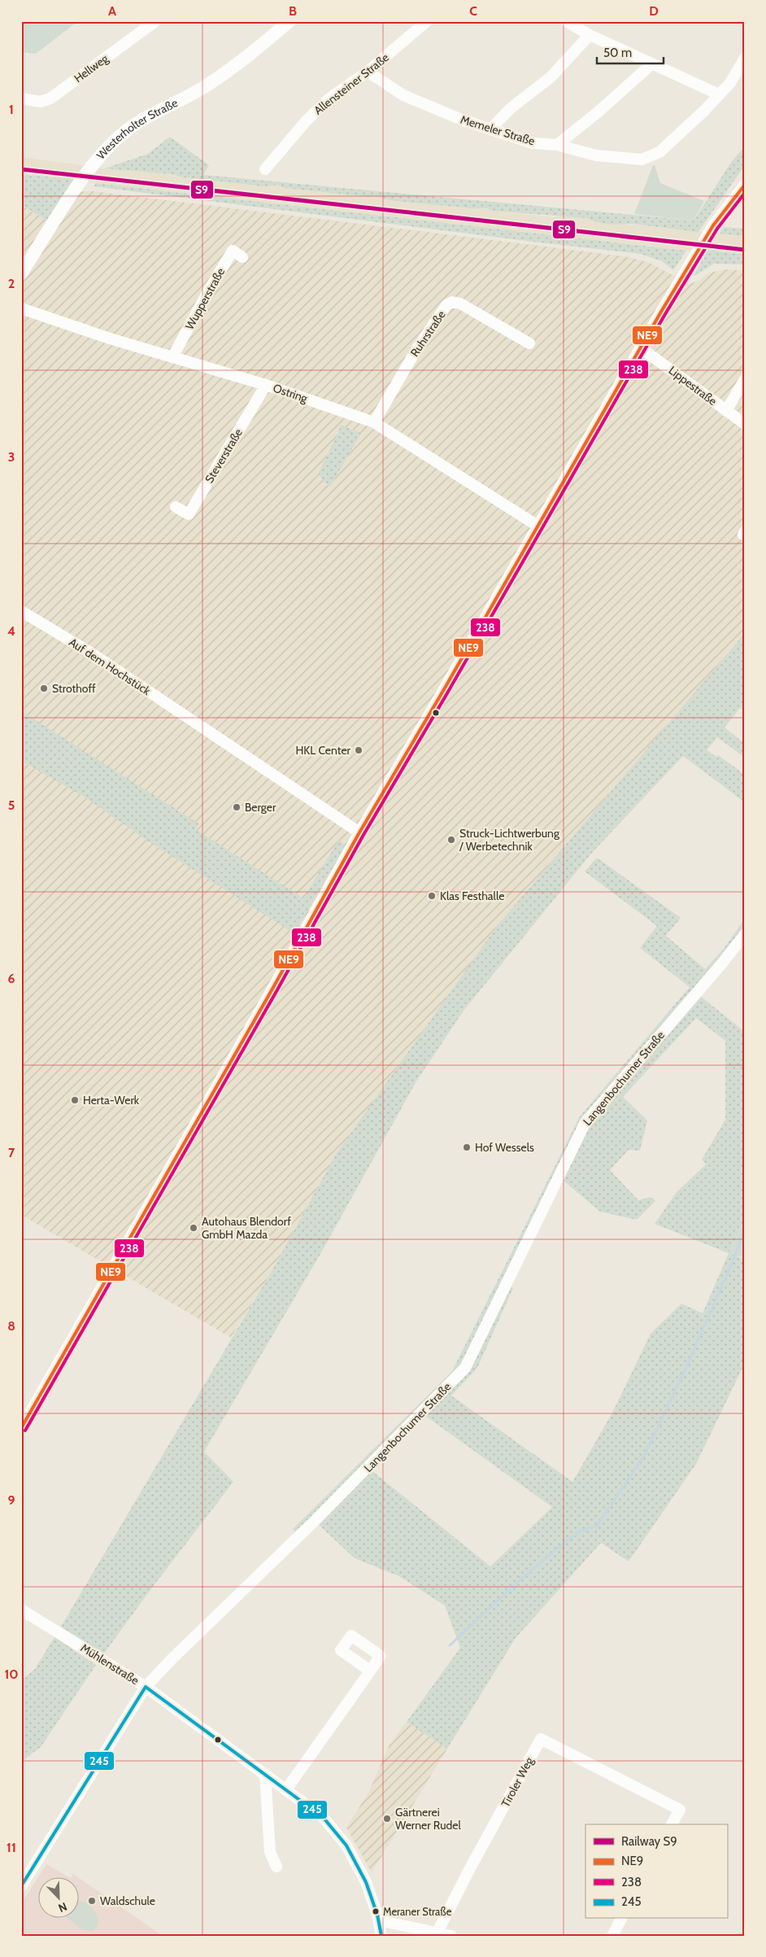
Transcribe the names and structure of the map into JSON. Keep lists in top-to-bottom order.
{
  "streets": {
    "main road": ["Westerholter Straße"],
    "street": [
      "Hellweg",
      "Allensteiner Straße",
      "Memeler Straße",
      "Wupperstraße",
      "Ruhrstraße",
      "Lippestraße",
      "Ostring",
      "Steverstraße",
      "Auf dem Hochstück",
      "Langenbochumer Straße",
      "Mühlenstraße",
      "Tiroler Weg"
    ]
  },
  "crossings": [
    ["Allensteiner Straße", "Memeler Straße"],
    ["Wupperstraße", "Ostring"],
    ["Ruhrstraße", "Ostring"],
    ["Ostring", "Steverstraße"],
    ["Langenbochumer Straße", "Mühlenstraße"]
  ],
  "places": [
    "Strothoff",
    "HKL Center",
    "Berger",
    "Struck-Lichtwerbung / Werbetechnik",
    "Klas Festhalle",
    "Herta-Werk",
    "Hof Wessels",
    "Autohaus Blendorf GmbH Mazda",
    "Gärtnerei Werner Rudel",
    "Waldschule",
    "Meraner Straße"
  ],
  "lines": [
    "rail line S9",
    "transit line NE9",
    "transit line 238",
    "transit line 245"
  ],
  "legend": [
    "Railway S9",
    "NE9",
    "238",
    "245"
  ],
  "scale_bar": "50 m",
  "north": "bottom right",
  "grid": {
    "columns": [
      "A",
      "B",
      "C",
      "D"
    ],
    "rows": [
      "1",
      "2",
      "3",
      "4",
      "5",
      "6",
      "7",
      "8",
      "9",
      "10",
      "11"
    ]
  }
}
